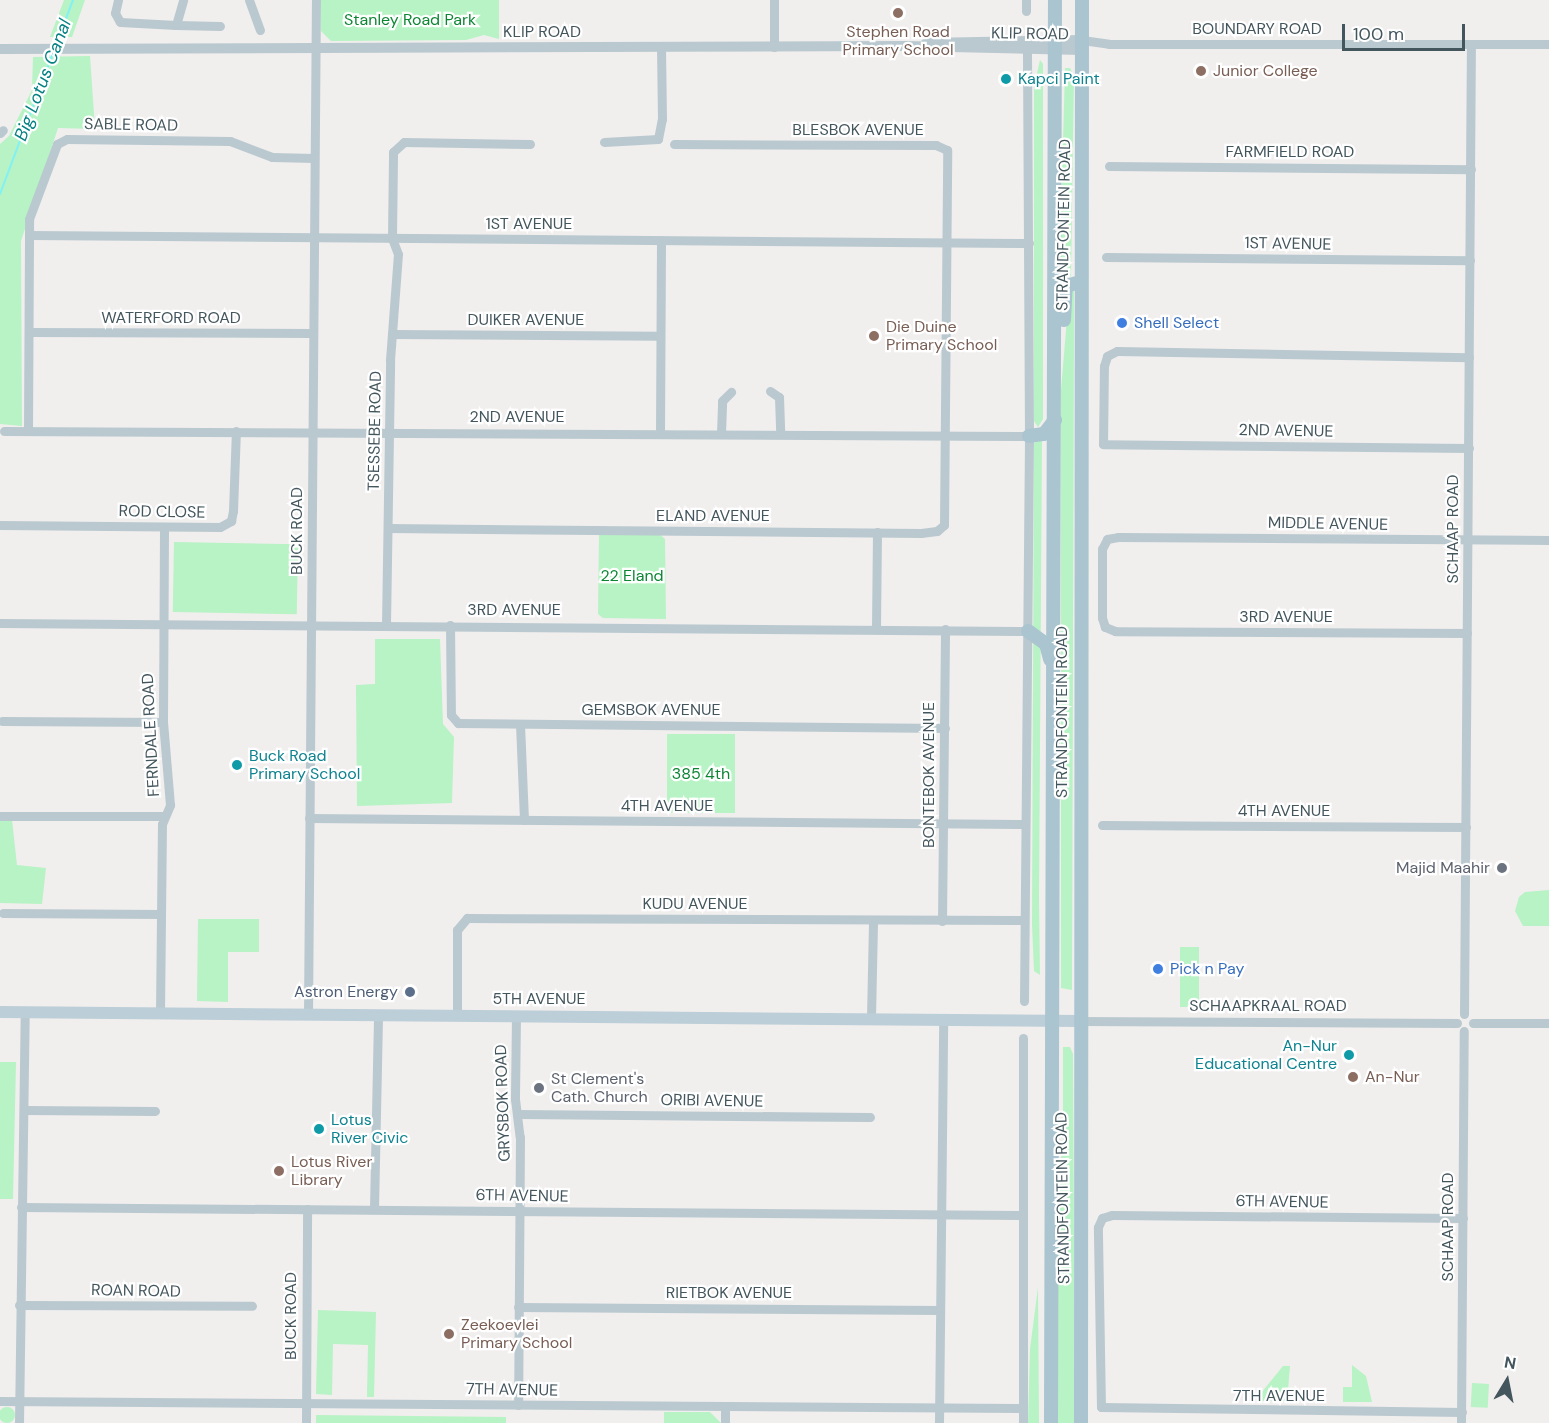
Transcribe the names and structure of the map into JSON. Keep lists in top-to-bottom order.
{
  "streets": {
    "main road": ["STRANDFONTEIN ROAD", "5TH AVENUE"],
    "street": [
      "BOUNDARY ROAD",
      "KLIP ROAD",
      "SABLE ROAD",
      "BLESBOK AVENUE",
      "FARMFIELD ROAD",
      "1ST AVENUE",
      "WATERFORD ROAD",
      "DUIKER AVENUE",
      "2ND AVENUE",
      "TSESSEBE ROAD",
      "ROD CLOSE",
      "ELAND AVENUE",
      "MIDDLE AVENUE",
      "SCHAAP ROAD",
      "BUCK ROAD",
      "3RD AVENUE",
      "GEMSBOK AVENUE",
      "FERNDALE ROAD",
      "BONTEBOK AVENUE",
      "4TH AVENUE",
      "KUDU AVENUE",
      "SCHAAPKRAAL ROAD",
      "ORIBI AVENUE",
      "GRYSBOK ROAD",
      "6TH AVENUE",
      "ROAN ROAD",
      "RIETBOK AVENUE",
      "7TH AVENUE"
    ]
  },
  "crossings": [
    ["BOUNDARY ROAD", "KLIP ROAD"],
    ["BOUNDARY ROAD", "STRANDFONTEIN ROAD"],
    ["BOUNDARY ROAD", "SCHAAP ROAD"],
    ["KLIP ROAD", "STRANDFONTEIN ROAD"],
    ["KLIP ROAD", "BUCK ROAD"],
    ["SABLE ROAD", "1ST AVENUE"],
    ["SABLE ROAD", "WATERFORD ROAD"],
    ["SABLE ROAD", "2ND AVENUE"],
    ["SABLE ROAD", "BUCK ROAD"],
    ["BLESBOK AVENUE", "1ST AVENUE"],
    ["BLESBOK AVENUE", "2ND AVENUE"],
    ["BLESBOK AVENUE", "ELAND AVENUE"],
    ["FARMFIELD ROAD", "SCHAAP ROAD"],
    ["1ST AVENUE", "STRANDFONTEIN ROAD"],
    ["1ST AVENUE", "TSESSEBE ROAD"],
    ["1ST AVENUE", "SCHAAP ROAD"],
    ["1ST AVENUE", "BUCK ROAD"],
    ["STRANDFONTEIN ROAD", "2ND AVENUE"],
    ["STRANDFONTEIN ROAD", "3RD AVENUE"],
    ["STRANDFONTEIN ROAD", "4TH AVENUE"],
    ["STRANDFONTEIN ROAD", "KUDU AVENUE"],
    ["STRANDFONTEIN ROAD", "5TH AVENUE"],
    ["STRANDFONTEIN ROAD", "SCHAAPKRAAL ROAD"],
    ["WATERFORD ROAD", "BUCK ROAD"],
    ["DUIKER AVENUE", "TSESSEBE ROAD"],
    ["2ND AVENUE", "TSESSEBE ROAD"],
    ["2ND AVENUE", "ROD CLOSE"],
    ["2ND AVENUE", "ELAND AVENUE"],
    ["2ND AVENUE", "SCHAAP ROAD"],
    ["2ND AVENUE", "BUCK ROAD"],
    ["TSESSEBE ROAD", "ELAND AVENUE"],
    ["TSESSEBE ROAD", "3RD AVENUE"],
    ["ROD CLOSE", "FERNDALE ROAD"],
    ["MIDDLE AVENUE", "SCHAAP ROAD"],
    ["MIDDLE AVENUE", "3RD AVENUE"],
    ["SCHAAP ROAD", "3RD AVENUE"],
    ["SCHAAP ROAD", "4TH AVENUE"],
    ["SCHAAP ROAD", "6TH AVENUE"],
    ["SCHAAP ROAD", "7TH AVENUE"],
    ["BUCK ROAD", "3RD AVENUE"],
    ["BUCK ROAD", "4TH AVENUE"],
    ["BUCK ROAD", "5TH AVENUE"],
    ["BUCK ROAD", "6TH AVENUE"],
    ["BUCK ROAD", "7TH AVENUE"],
    ["3RD AVENUE", "GEMSBOK AVENUE"],
    ["3RD AVENUE", "FERNDALE ROAD"],
    ["3RD AVENUE", "BONTEBOK AVENUE"],
    ["GEMSBOK AVENUE", "BONTEBOK AVENUE"],
    ["FERNDALE ROAD", "5TH AVENUE"],
    ["BONTEBOK AVENUE", "4TH AVENUE"],
    ["BONTEBOK AVENUE", "KUDU AVENUE"],
    ["KUDU AVENUE", "5TH AVENUE"],
    ["5TH AVENUE", "SCHAAPKRAAL ROAD"],
    ["5TH AVENUE", "GRYSBOK ROAD"],
    ["ORIBI AVENUE", "GRYSBOK ROAD"],
    ["GRYSBOK ROAD", "6TH AVENUE"],
    ["GRYSBOK ROAD", "RIETBOK AVENUE"],
    ["GRYSBOK ROAD", "7TH AVENUE"],
    ["6TH AVENUE", "7TH AVENUE"]
  ],
  "water": ["Big Lotus Canal"],
  "parks": ["Stanley Road Park", "22 Eland", "385 4th"],
  "places": [
    "Stephen Road Primary School",
    "Junior College",
    "Kapci Paint",
    "Shell Select",
    "Die Duine Primary School",
    "Buck Road Primary School",
    "Majid Maahir",
    "Pick n Pay",
    "Astron Energy",
    "An-Nur Educational Centre",
    "An-Nur",
    "St Clement's Cath. Church",
    "Lotus River Civic",
    "Lotus River Library",
    "Zeekoevlei Primary School"
  ],
  "scale_bar": "100 m",
  "north": "top"
}
